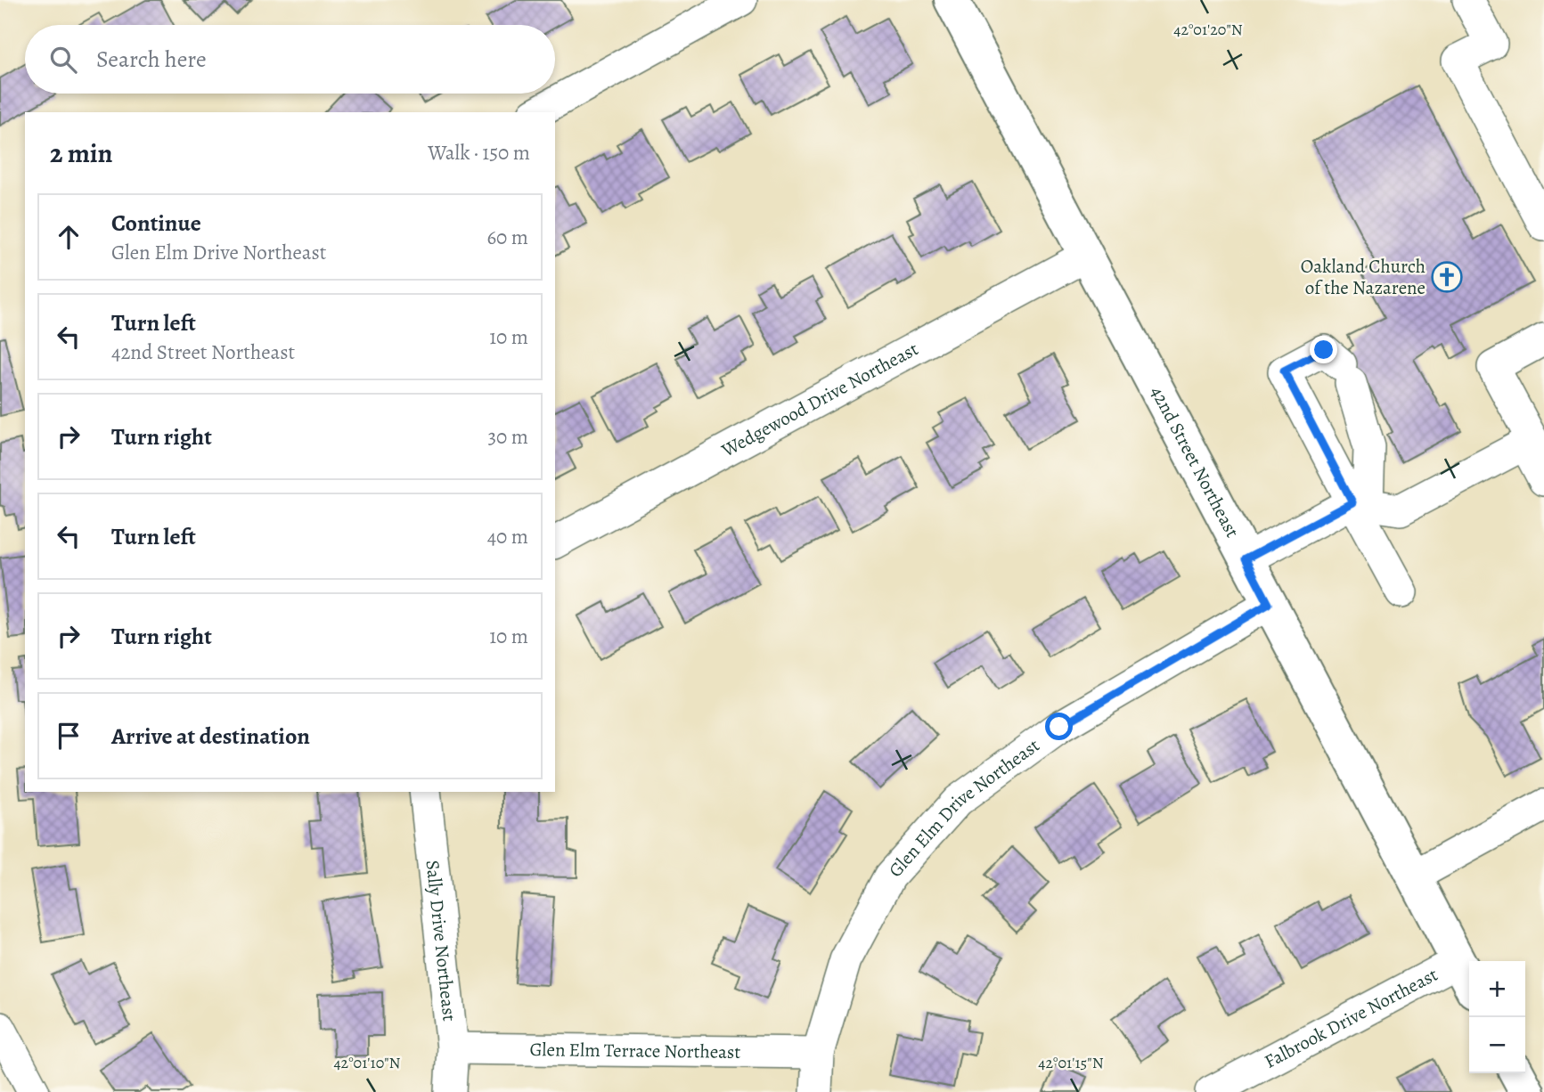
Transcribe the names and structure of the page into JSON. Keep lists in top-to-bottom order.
{
  "streets": {
    "main road": ["42nd Street Northeast"],
    "street": [
      "Wedgewood Drive Northeast",
      "Glen Elm Drive Northeast",
      "Sally Drive Northeast",
      "Falbrook Drive Northeast",
      "Glen Elm Terrace Northeast"
    ]
  },
  "crossings": [
    ["Wedgewood Drive Northeast", "42nd Street Northeast"],
    ["42nd Street Northeast", "Glen Elm Drive Northeast"],
    ["42nd Street Northeast", "Falbrook Drive Northeast"],
    ["Glen Elm Drive Northeast", "Glen Elm Terrace Northeast"],
    ["Sally Drive Northeast", "Glen Elm Terrace Northeast"]
  ],
  "places": {
    "church": ["Oakland Church of the Nazarene"]
  },
  "page": {
    "search": "Search here",
    "heading": ["2 min", "Walk · 150 m"],
    "list": [
      ["Continue", "Glen Elm Drive Northeast", "60 m"],
      ["Turn left", "42nd Street Northeast", "10 m"],
      ["Turn right", "30 m"],
      ["Turn left", "40 m"],
      ["Turn right", "10 m"],
      "Arrive at destination"
    ],
    "map_buttons": ["+", "−"]
  },
  "coordinates": ["42°01'20\"N", "42°01'10\"N", "42°01'15\"N"]
}
